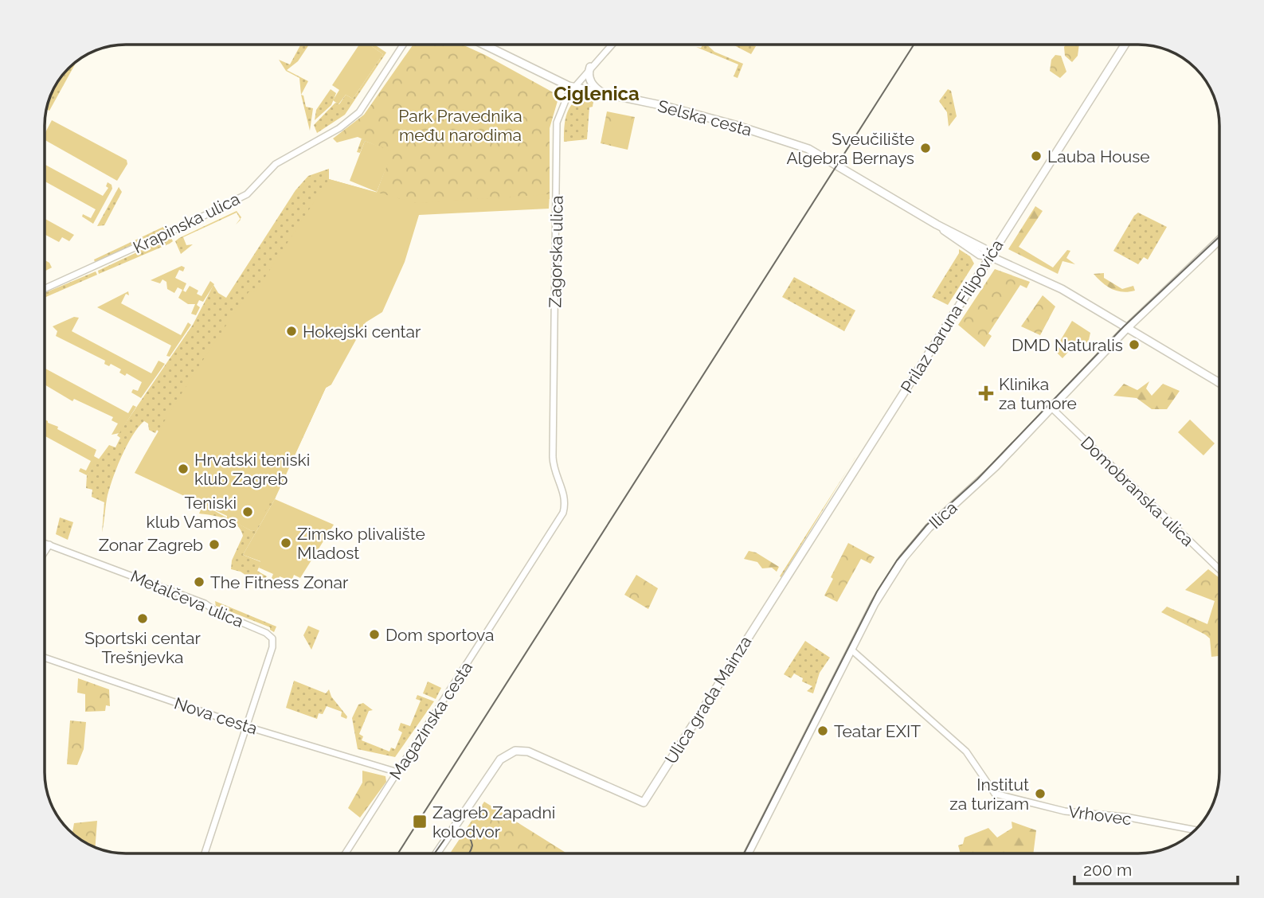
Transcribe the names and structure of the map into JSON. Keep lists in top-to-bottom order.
{
  "streets": {
    "main road": [
      "Selska cesta",
      "Prilaz baruna Filipovića",
      "Ilica",
      "Ulica grada Mainza"
    ],
    "street": [
      "Krapinska ulica",
      "Zagorska ulica",
      "Domobranska ulica",
      "Metalčeva ulica",
      "Nova cesta",
      "Magazinska cesta",
      "Vrhovec"
    ]
  },
  "crossings": [
    ["Selska cesta", "Zagorska ulica"],
    ["Selska cesta", "Prilaz baruna Filipovića"],
    ["Selska cesta", "Ilica"],
    ["Zagorska ulica", "Magazinska cesta"],
    ["Prilaz baruna Filipovića", "Ulica grada Mainza"],
    ["Domobranska ulica", "Ilica"],
    ["Ilica", "Vrhovec"],
    ["Metalčeva ulica", "Nova cesta"],
    ["Nova cesta", "Magazinska cesta"]
  ],
  "districts": ["Ciglenica"],
  "parks": ["Park Pravednika među narodima"],
  "places": {
    "other": [
      "Sveučilište Algebra Bernays",
      "Lauba House",
      "Hokejski centar",
      "DMD Naturalis",
      "Hrvatski teniski klub Zagreb",
      "Teniski klub Vamos",
      "Zimsko plivalište Mladost",
      "Zonar Zagreb",
      "The Fitness Zonar",
      "Sportski centar Trešnjevka",
      "Dom sportova",
      "Teatar EXIT",
      "Institut za turizam"
    ],
    "health": ["Klinika za tumore"],
    "transit": ["Zagreb Zapadni kolodvor"]
  },
  "scale_bar": "200 m"
}
